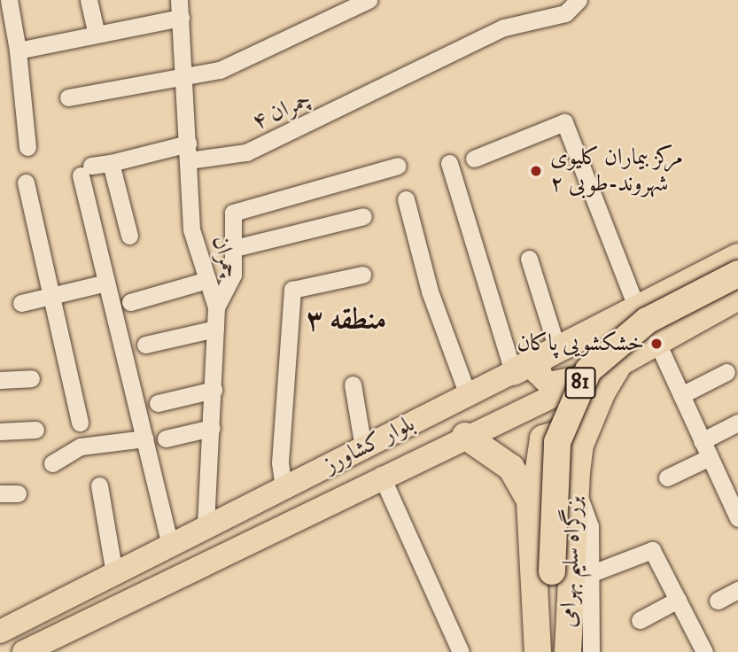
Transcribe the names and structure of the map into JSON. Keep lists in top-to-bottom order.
{
  "streets": {
    "highway": ["81", "بلوار کشاورز", "بزرگراه سلیم بهرامی"],
    "street": ["چمران ۴", "چمران"]
  },
  "crossings": [
    ["چمران ۴", "چمران"],
    ["چمران", "بلوار کشاورز"],
    ["81", "بلوار کشاورز"],
    ["81", "بزرگراه سلیم بهرامی"]
  ],
  "districts": ["منطقه ۳"],
  "places": ["مرکز بیماران کلیوی شهروند-طوبی ۲", "خشکشویی پاکان"]
}
